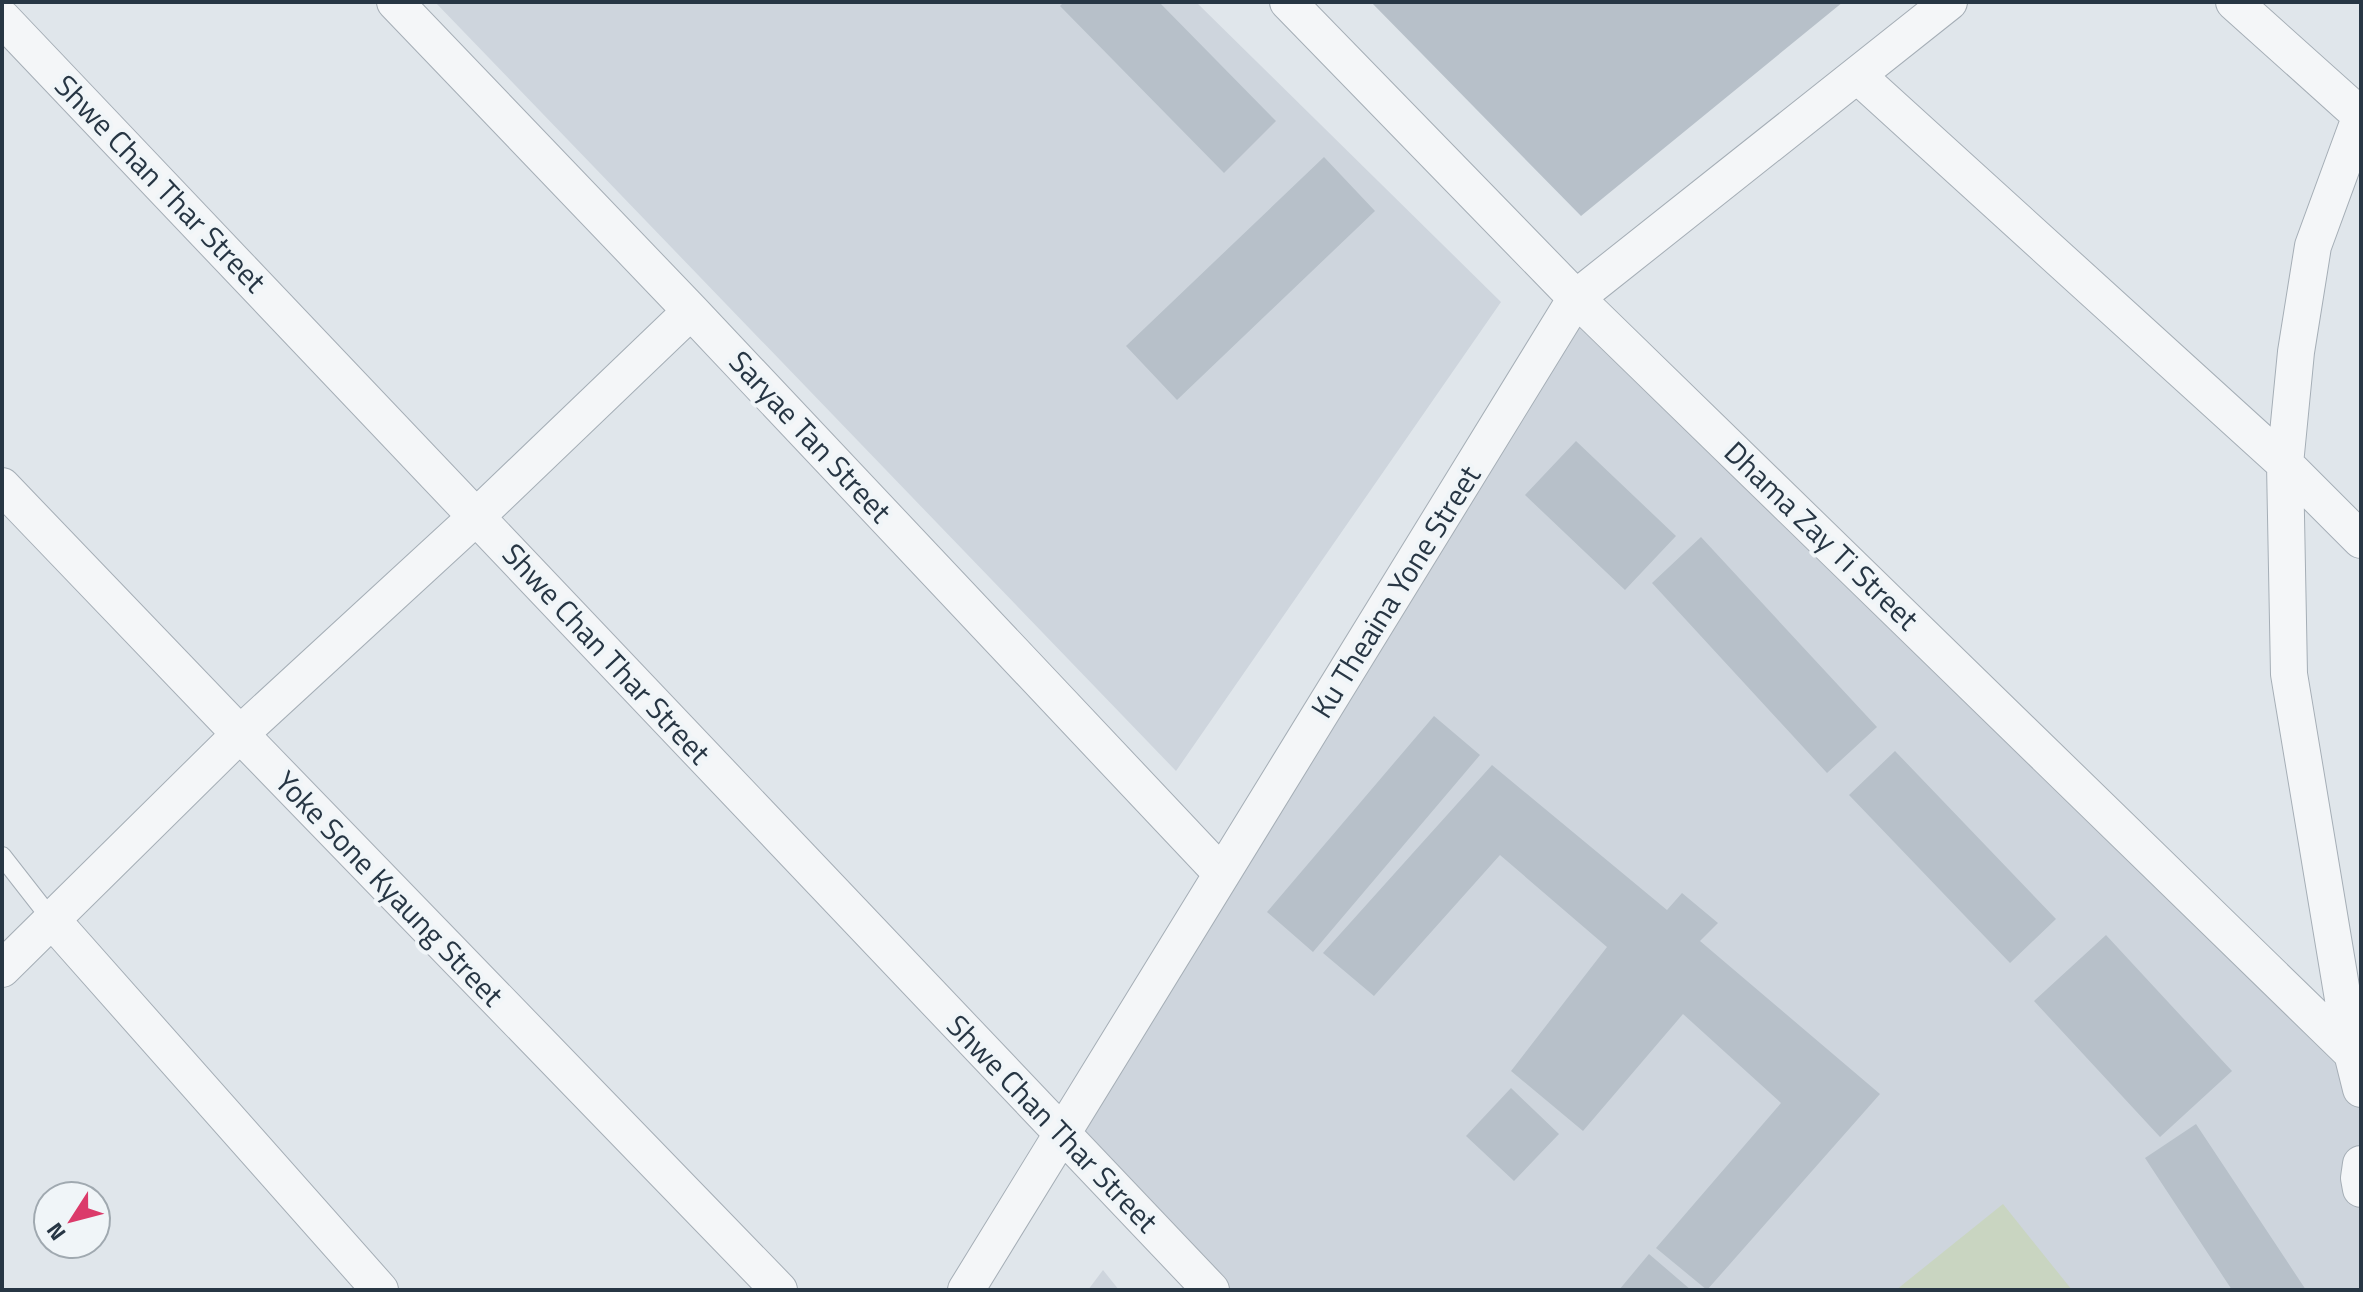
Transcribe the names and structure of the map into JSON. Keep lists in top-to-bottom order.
{
  "streets": {
    "street": [
      "Shwe Chan Thar Street",
      "Saryae Tan Street",
      "Dhama Zay Ti Street",
      "Ku Theaina Yone Street",
      "Yoke Sone Kyaung Street"
    ]
  },
  "crossings": [
    ["Shwe Chan Thar Street", "Ku Theaina Yone Street"],
    ["Saryae Tan Street", "Ku Theaina Yone Street"],
    ["Dhama Zay Ti Street", "Ku Theaina Yone Street"]
  ],
  "north": "bottom left"
}
